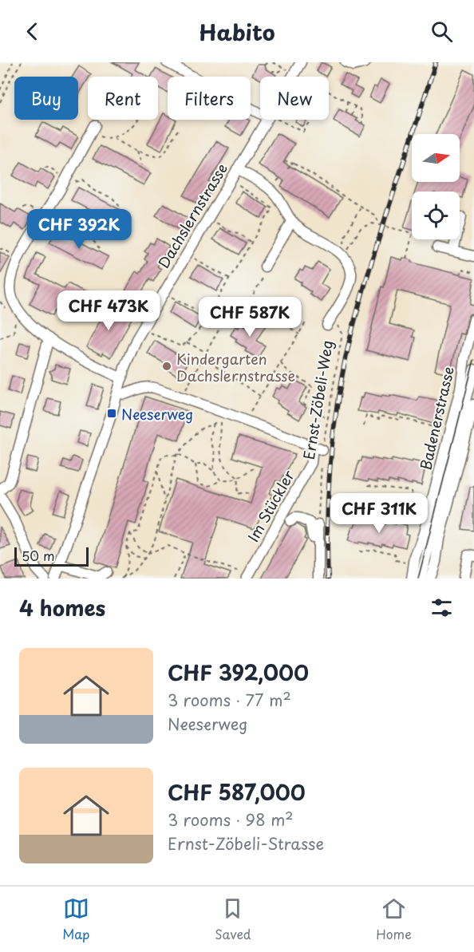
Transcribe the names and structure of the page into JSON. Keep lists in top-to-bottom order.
{
  "streets": {
    "street": ["Dachslernstrasse", "Badenerstrasse", "Im Stückler"],
    "path": ["Ernst-Zöbeli-Weg"]
  },
  "places": {
    "other": ["Kindergarten Dachslernstrasse"],
    "transit": ["Neeserweg"]
  },
  "scale_bar": "50 m",
  "north": "right",
  "page": {
    "header": "Habito",
    "chip": [
      "Buy",
      "Rent",
      "Filters",
      "New"
    ],
    "price": [
      "CHF 392K",
      "CHF 473K",
      "CHF 587K",
      "CHF 311K"
    ],
    "scale": "50 m",
    "heading": "4 homes",
    "list": [
      {
        "name": "CHF 392,000",
        "note": "3 rooms · 77 m² · Neeserweg"
      },
      {
        "name": "CHF 587,000",
        "note": "3 rooms · 98 m² · Ernst-Zöbeli-Strasse"
      }
    ],
    "tabs": ["Map", "Saved", "Home"]
  }
}
